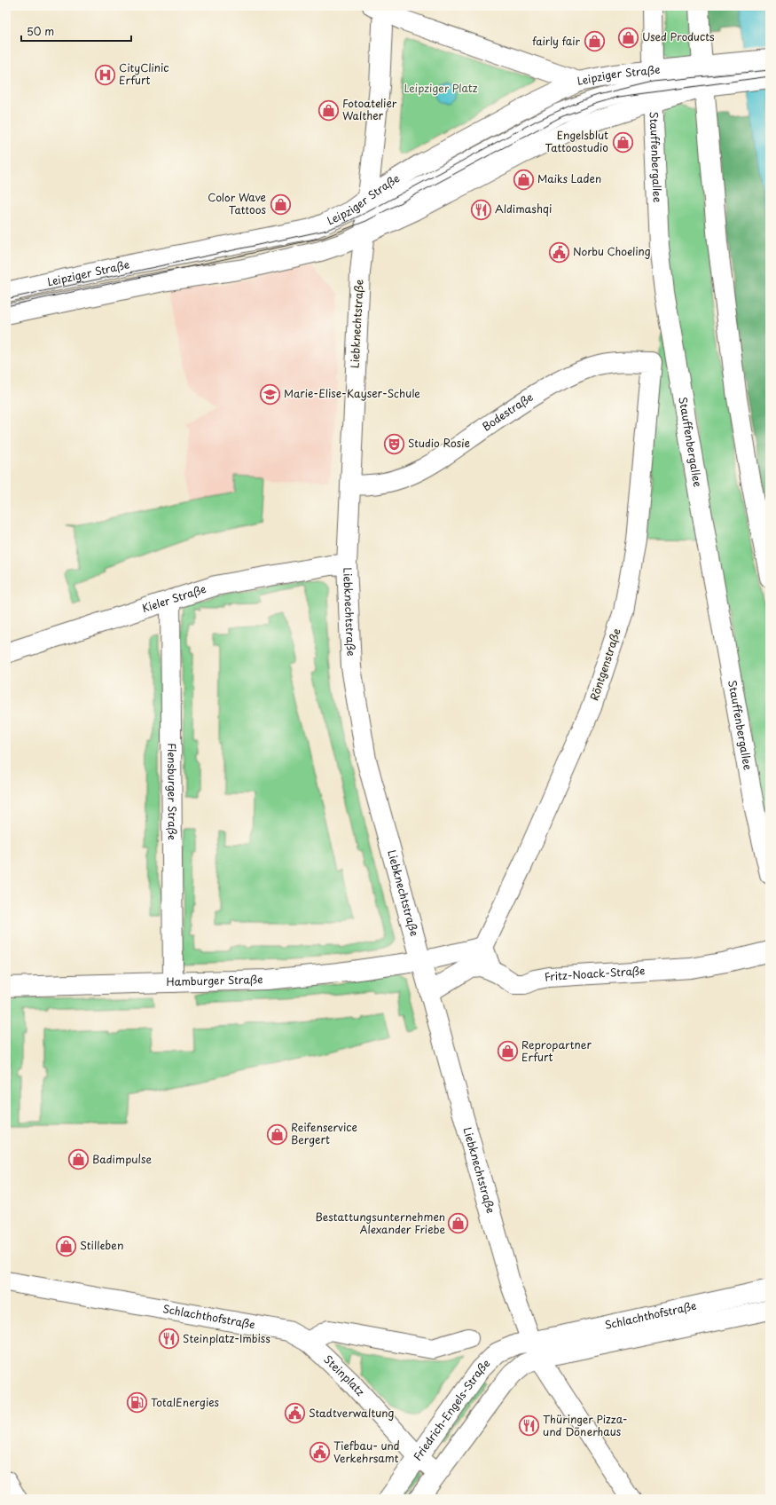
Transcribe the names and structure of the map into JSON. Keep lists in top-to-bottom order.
{
  "streets": {
    "street": [
      "Leipziger Straße",
      "Stauffenbergallee",
      "Liebknechtstraße",
      "Bodestraße",
      "Kieler Straße",
      "Röntgenstraße",
      "Flensburger Straße",
      "Fritz-Noack-Straße",
      "Hamburger Straße",
      "Schlachthofstraße",
      "Steinplatz",
      "Friedrich-Engels-Straße"
    ]
  },
  "crossings": [
    ["Leipziger Straße", "Stauffenbergallee"],
    ["Leipziger Straße", "Liebknechtstraße"],
    ["Liebknechtstraße", "Bodestraße"],
    ["Liebknechtstraße", "Kieler Straße"],
    ["Liebknechtstraße", "Fritz-Noack-Straße"],
    ["Liebknechtstraße", "Hamburger Straße"],
    ["Liebknechtstraße", "Schlachthofstraße"],
    ["Liebknechtstraße", "Friedrich-Engels-Straße"],
    ["Bodestraße", "Röntgenstraße"],
    ["Kieler Straße", "Flensburger Straße"],
    ["Flensburger Straße", "Hamburger Straße"],
    ["Schlachthofstraße", "Steinplatz"],
    ["Schlachthofstraße", "Friedrich-Engels-Straße"],
    ["Steinplatz", "Friedrich-Engels-Straße"]
  ],
  "parks": ["Leipziger Platz"],
  "places": {
    "shop": [
      "Used Products",
      "fairly fair",
      "Fotoatelier Walther",
      "Engelsblut Tattoostudio",
      "Maiks Laden",
      "Color Wave Tattoos",
      "Repropartner Erfurt",
      "Reifenservice Bergert",
      "Badimpulse",
      "Bestattungsunternehmen Alexander Friebe",
      "Stilleben"
    ],
    "hospital": ["CityClinic Erfurt"],
    "restaurant": ["Aldimashqi", "Steinplatz-Imbiss", "Thüringer Pizza- und Dönerhaus"],
    "public building": ["Norbu Choeling", "Stadtverwaltung", "Tiefbau- und Verkehrsamt"],
    "school or university": ["Marie-Elise-Kayser-Schule"],
    "theatre": ["Studio Rosie"],
    "fuel station": ["TotalEnergies"]
  },
  "scale_bar": "50 m"
}
